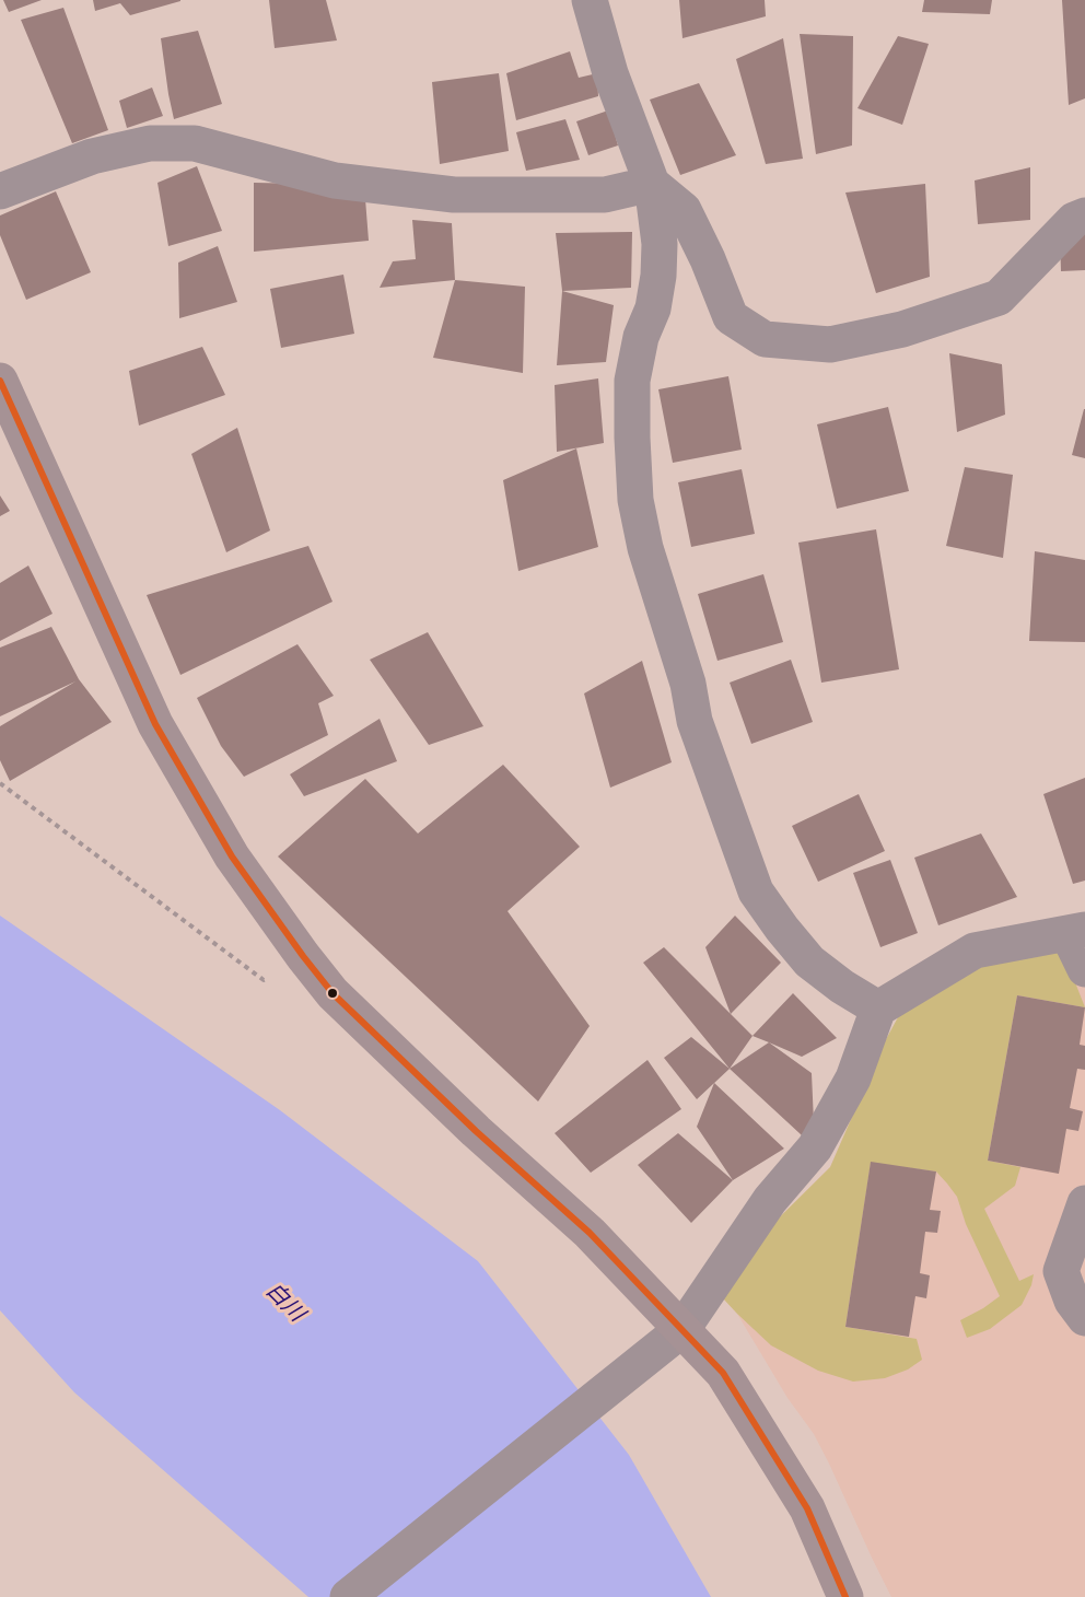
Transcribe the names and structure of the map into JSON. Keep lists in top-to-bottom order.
{
  "water": ["白川"]
}
